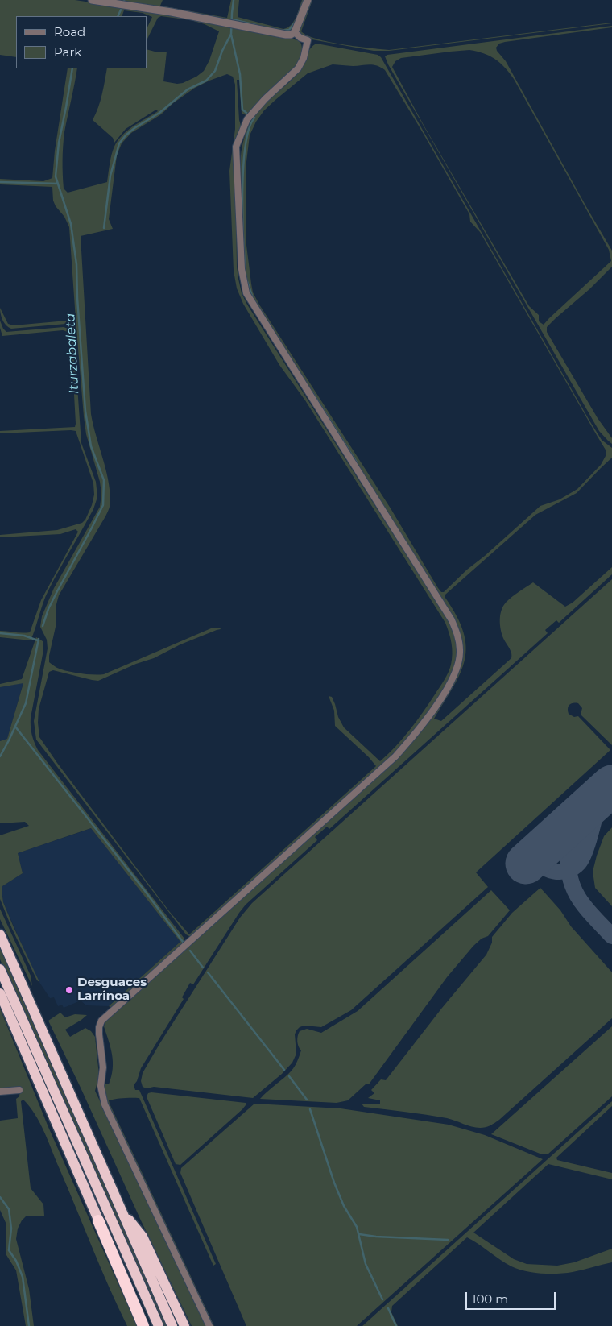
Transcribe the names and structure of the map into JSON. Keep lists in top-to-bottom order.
{
  "water": ["Iturzabaleta"],
  "places": ["Desguaces Larrinoa"],
  "legend": ["Road", "Park"],
  "scale_bar": "100 m"
}
